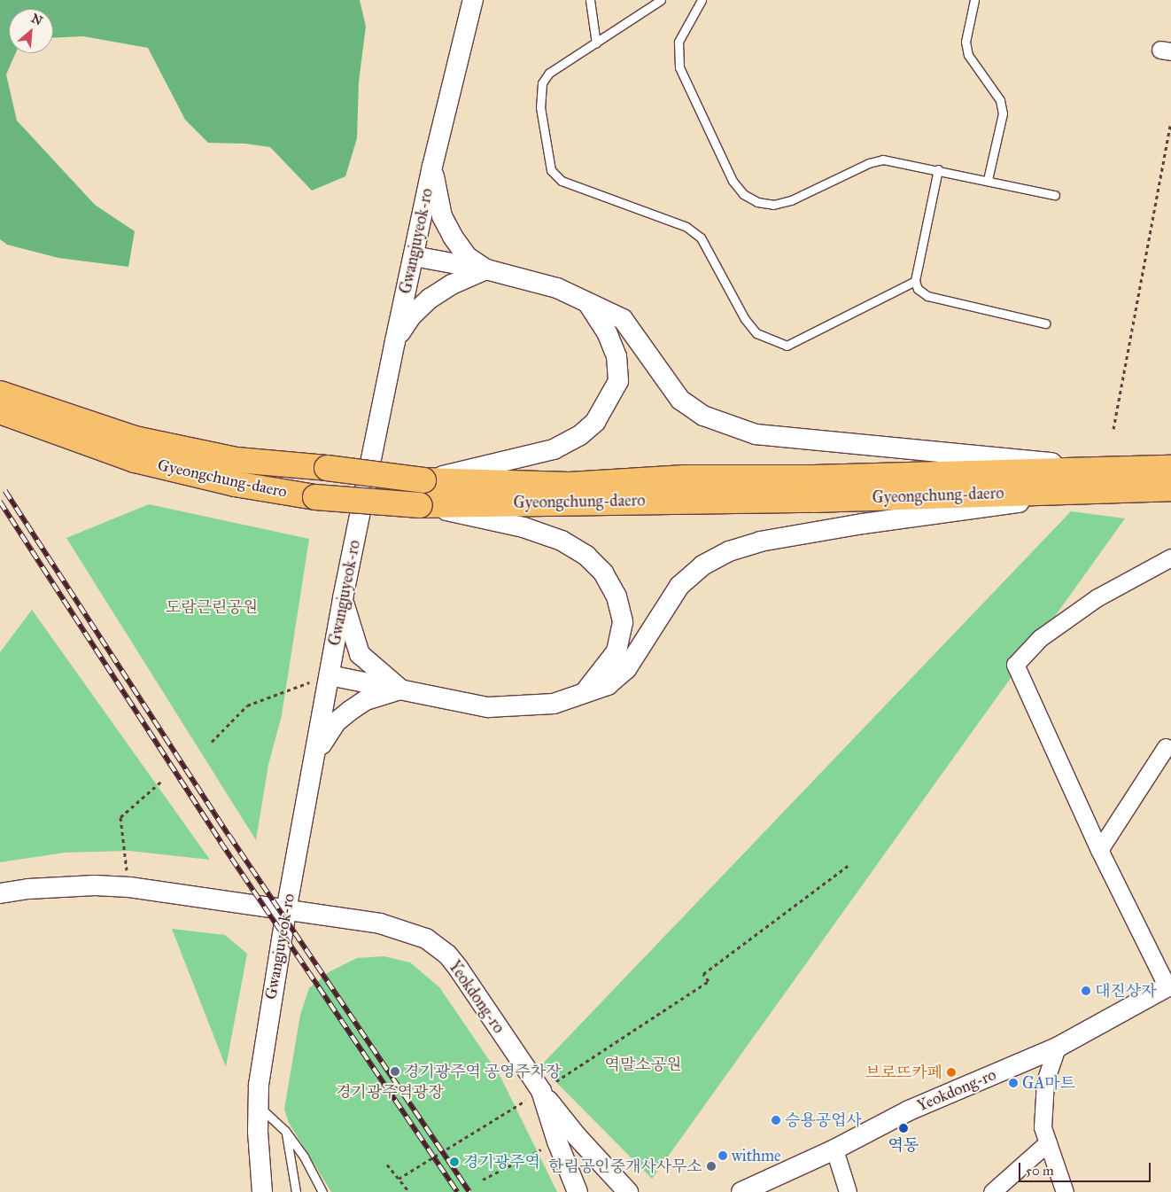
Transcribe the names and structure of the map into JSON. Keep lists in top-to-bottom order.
{
  "streets": {
    "main road": ["Gyeongchung-daero"],
    "street": ["Gwangjuyeok-ro", "Yeokdong-ro"]
  },
  "crossings": [
    ["Gwangjuyeok-ro", "Yeokdong-ro"]
  ],
  "parks": ["도람근린공원", "역말소공원", "경기광주역광장"],
  "places": [
    "대진상자",
    "경기광주역 공영주차장",
    "브로뜨카페",
    "GA마트",
    "승용공업사",
    "역동",
    "withme",
    "경기광주역",
    "한림공인중개사사무소"
  ],
  "scale_bar": "50 m",
  "north": "top right"
}
